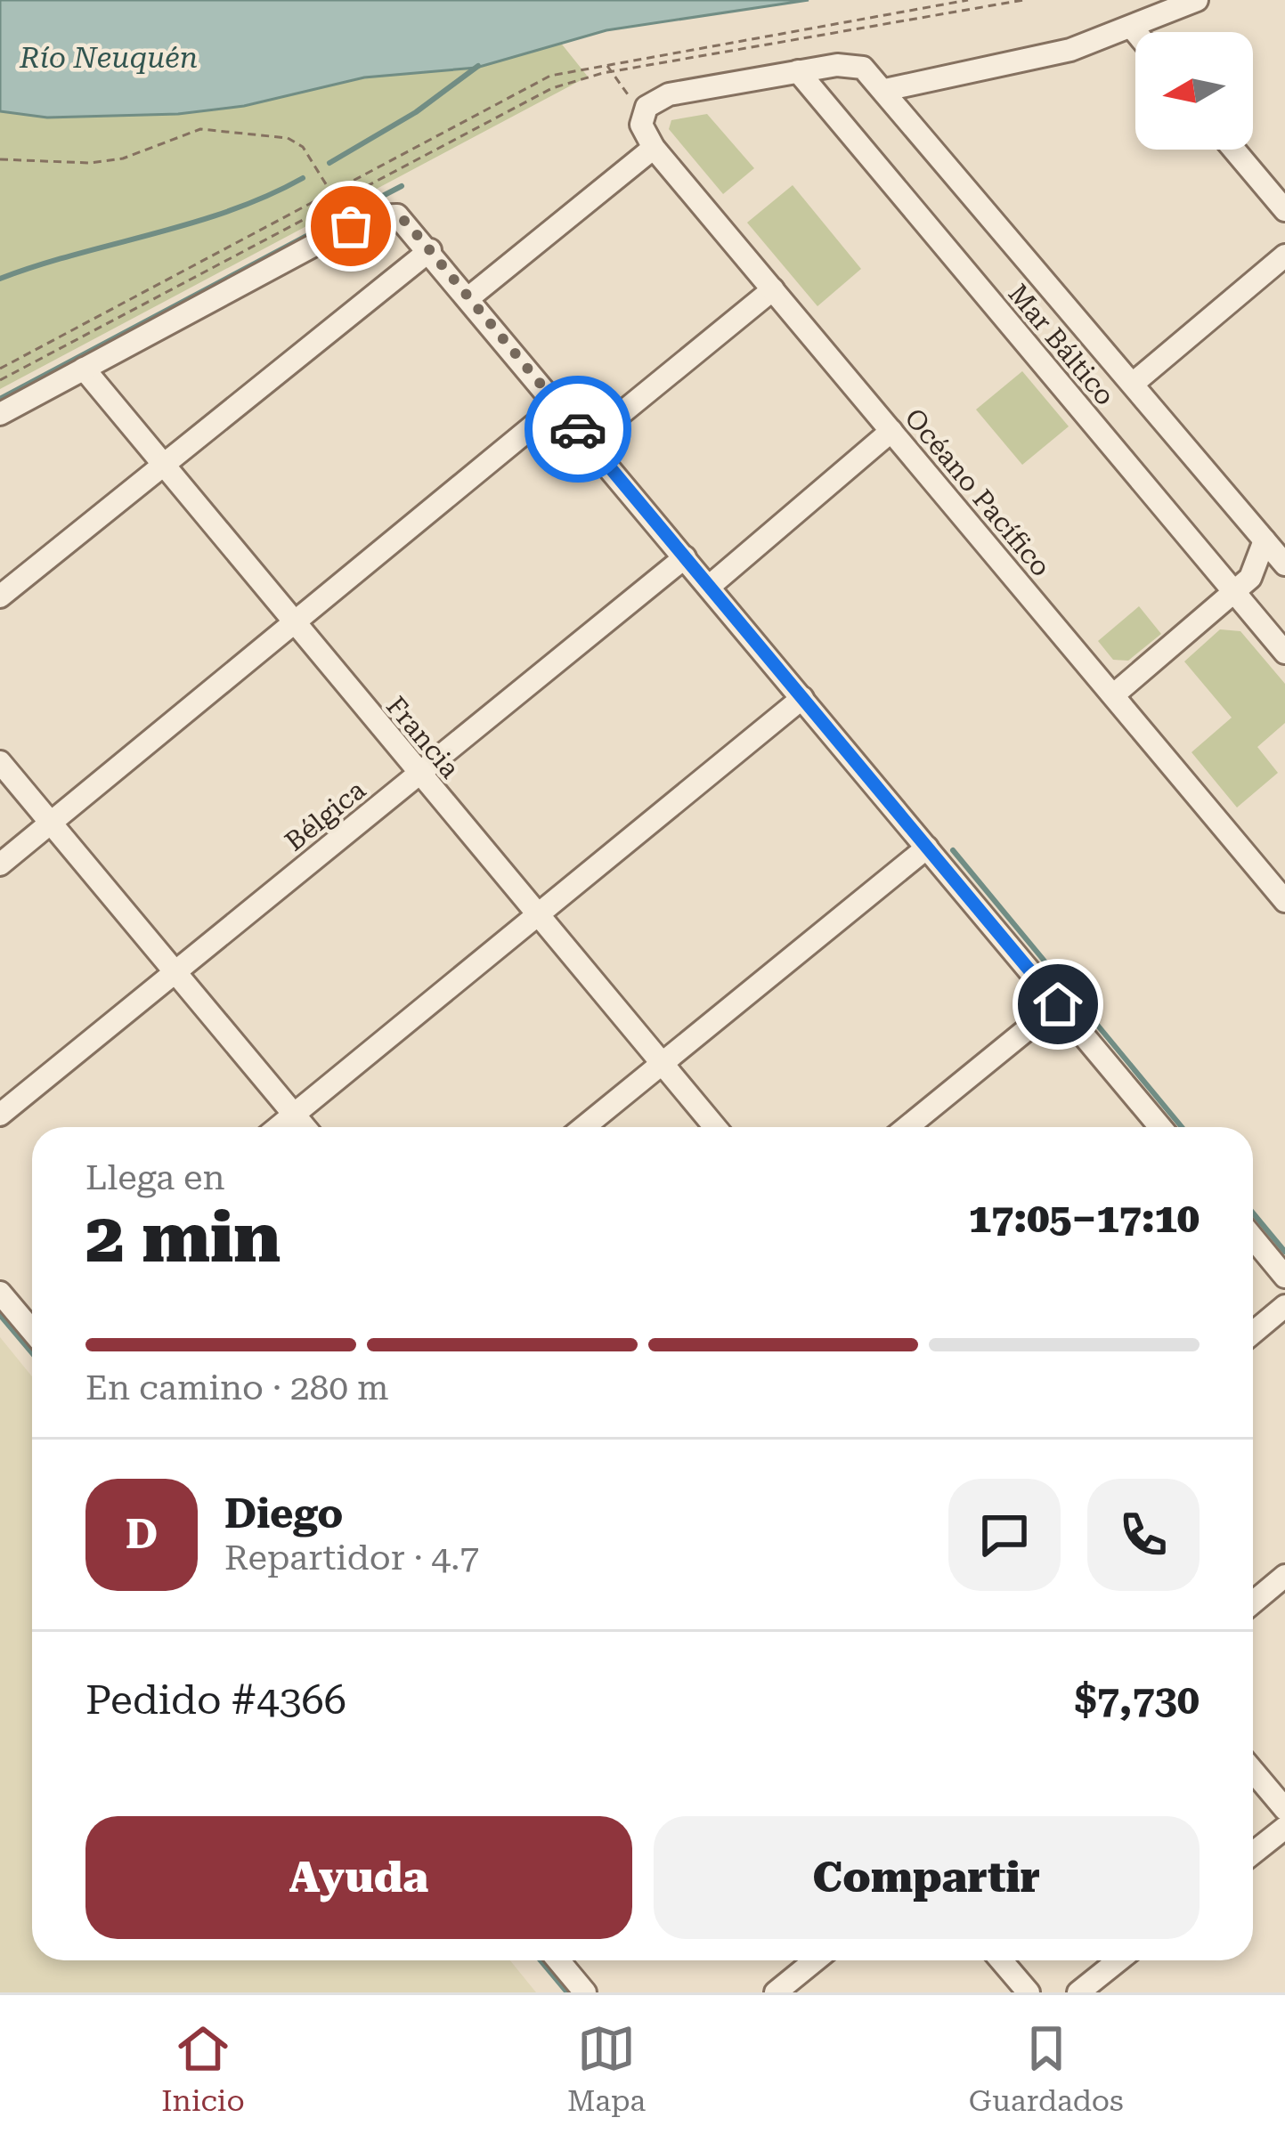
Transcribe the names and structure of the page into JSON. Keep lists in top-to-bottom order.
{
  "streets": {
    "street": [
      "Mar Báltico",
      "Océano Pacífico",
      "Francia",
      "Bélgica"
    ]
  },
  "crossings": [
    ["Francia", "Bélgica"]
  ],
  "water": ["Río Neuquén"],
  "north": "left",
  "page": {
    "heading": ["2 min", "Llega en", "17:05–17:10"],
    "panel": [
      "Diego",
      "Repartidor · 4.7",
      "Pedido #4366",
      "$7,730"
    ],
    "bar": "En camino · 280 m",
    "round": "D",
    "buttons": ["Ayuda", "Compartir"],
    "tabs": ["Inicio", "Mapa", "Guardados"]
  }
}
